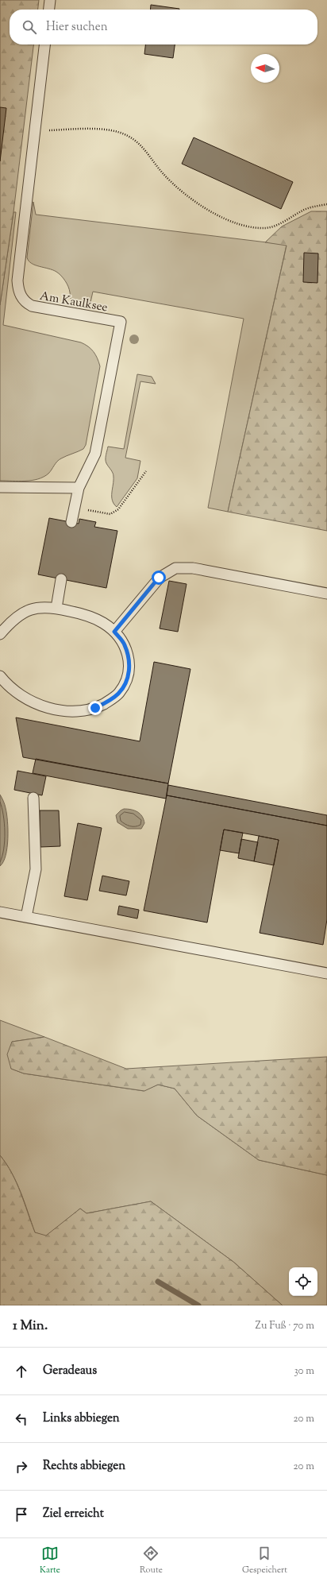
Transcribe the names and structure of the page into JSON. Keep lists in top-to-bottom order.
{
  "streets": {
    "lane": ["Am Kaulksee"]
  },
  "north": "left",
  "page": {
    "search": "Hier suchen",
    "heading": ["1 Min.", "Zu Fuß · 70 m"],
    "list": [
      ["Geradeaus", "30 m"],
      ["Links abbiegen", "20 m"],
      ["Rechts abbiegen", "20 m"],
      "Ziel erreicht"
    ],
    "nav": ["Karte", "Route", "Gespeichert"]
  }
}
